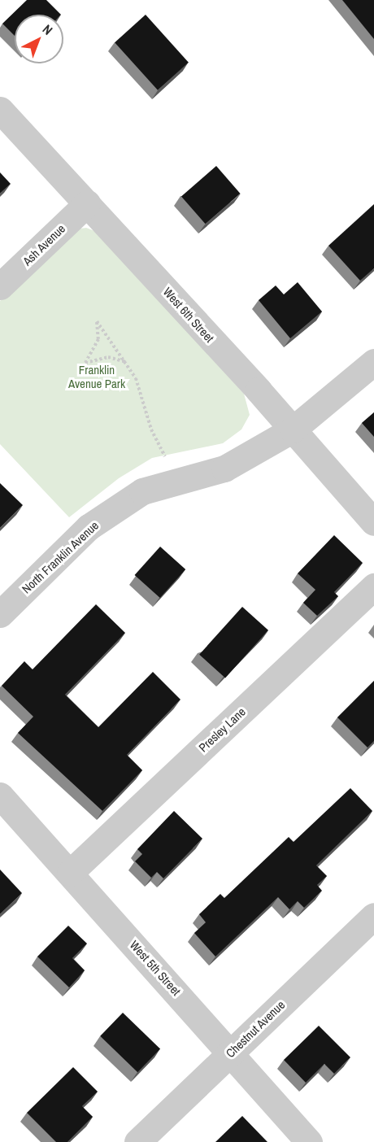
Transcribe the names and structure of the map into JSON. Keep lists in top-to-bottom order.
{
  "streets": {
    "street": [
      "Ash Avenue",
      "West 6th Street",
      "North Franklin Avenue",
      "Presley Lane",
      "West 5th Street",
      "Chestnut Avenue"
    ]
  },
  "crossings": [
    ["Ash Avenue", "West 6th Street"],
    ["West 6th Street", "North Franklin Avenue"],
    ["Presley Lane", "West 5th Street"],
    ["West 5th Street", "Chestnut Avenue"]
  ],
  "parks": ["Franklin Avenue Park"],
  "north": "top right"
}
